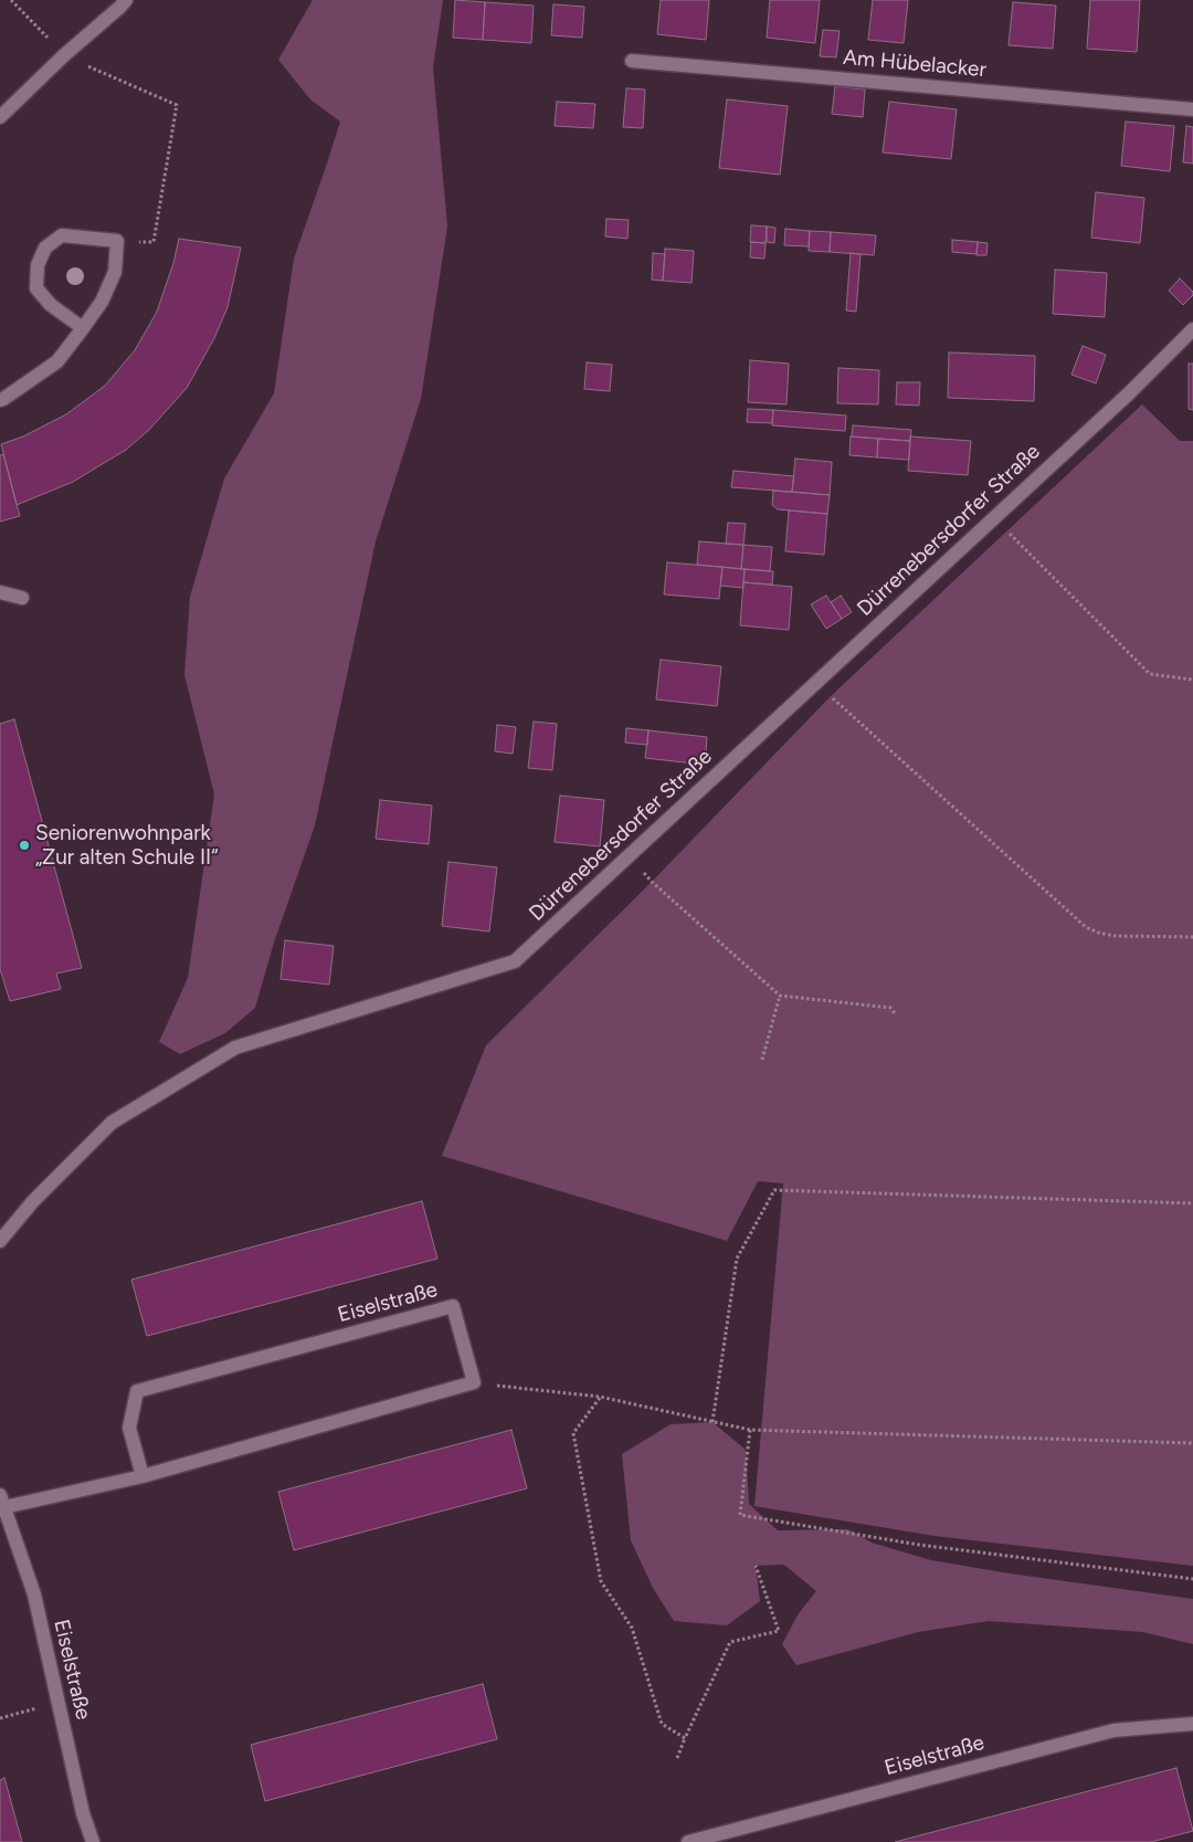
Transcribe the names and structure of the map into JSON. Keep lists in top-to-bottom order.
{
  "streets": {
    "street": ["Am Hübelacker", "Dürrenebersdorfer Straße", "Eiselstraße"]
  },
  "places": ["Seniorenwohnpark „Zur alten Schule II“"]
}
